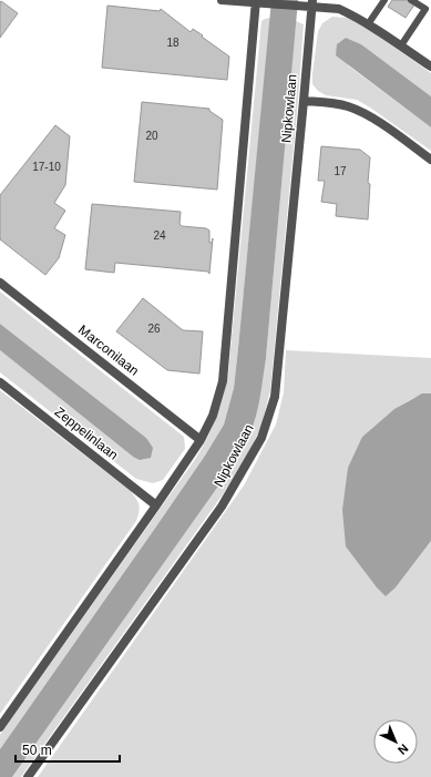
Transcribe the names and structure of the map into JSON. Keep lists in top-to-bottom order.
{
  "streets": {
    "street": ["Nipkowlaan", "Marconilaan", "Zeppelinlaan"]
  },
  "house_numbers": [
    "18",
    "20",
    "17-10",
    "17",
    "24",
    "26"
  ],
  "scale_bar": "50 m",
  "north": "bottom right"
}
